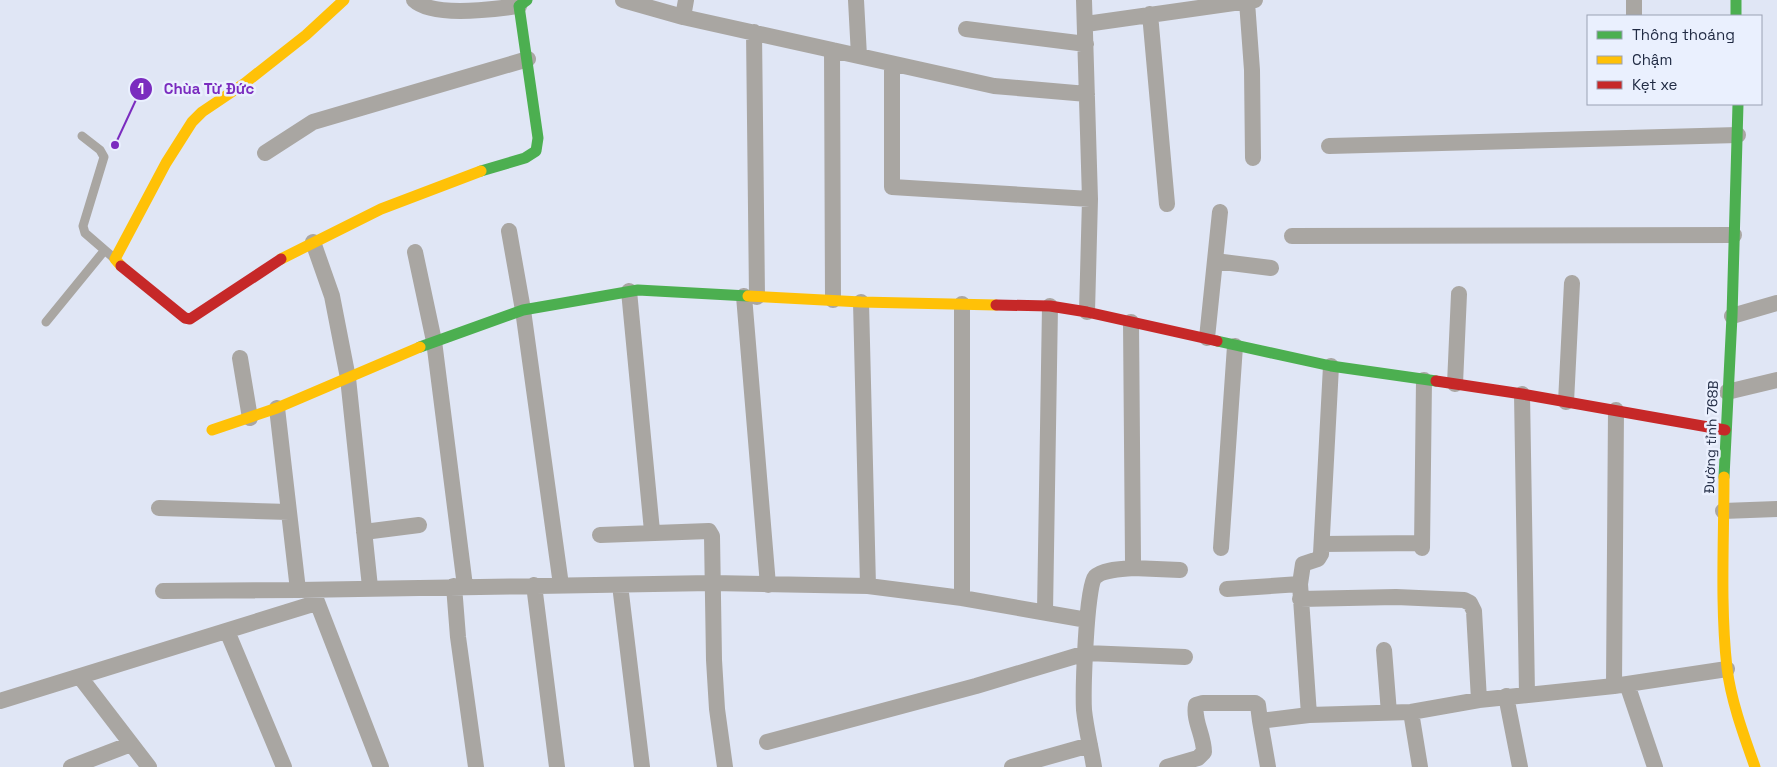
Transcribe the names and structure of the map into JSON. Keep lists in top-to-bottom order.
{
  "streets": {
    "street": ["Đường tỉnh 768B"]
  },
  "places": ["Chùa Từ Đức"],
  "legend": ["Thông thoáng", "Chậm", "Kẹt xe"]
}
